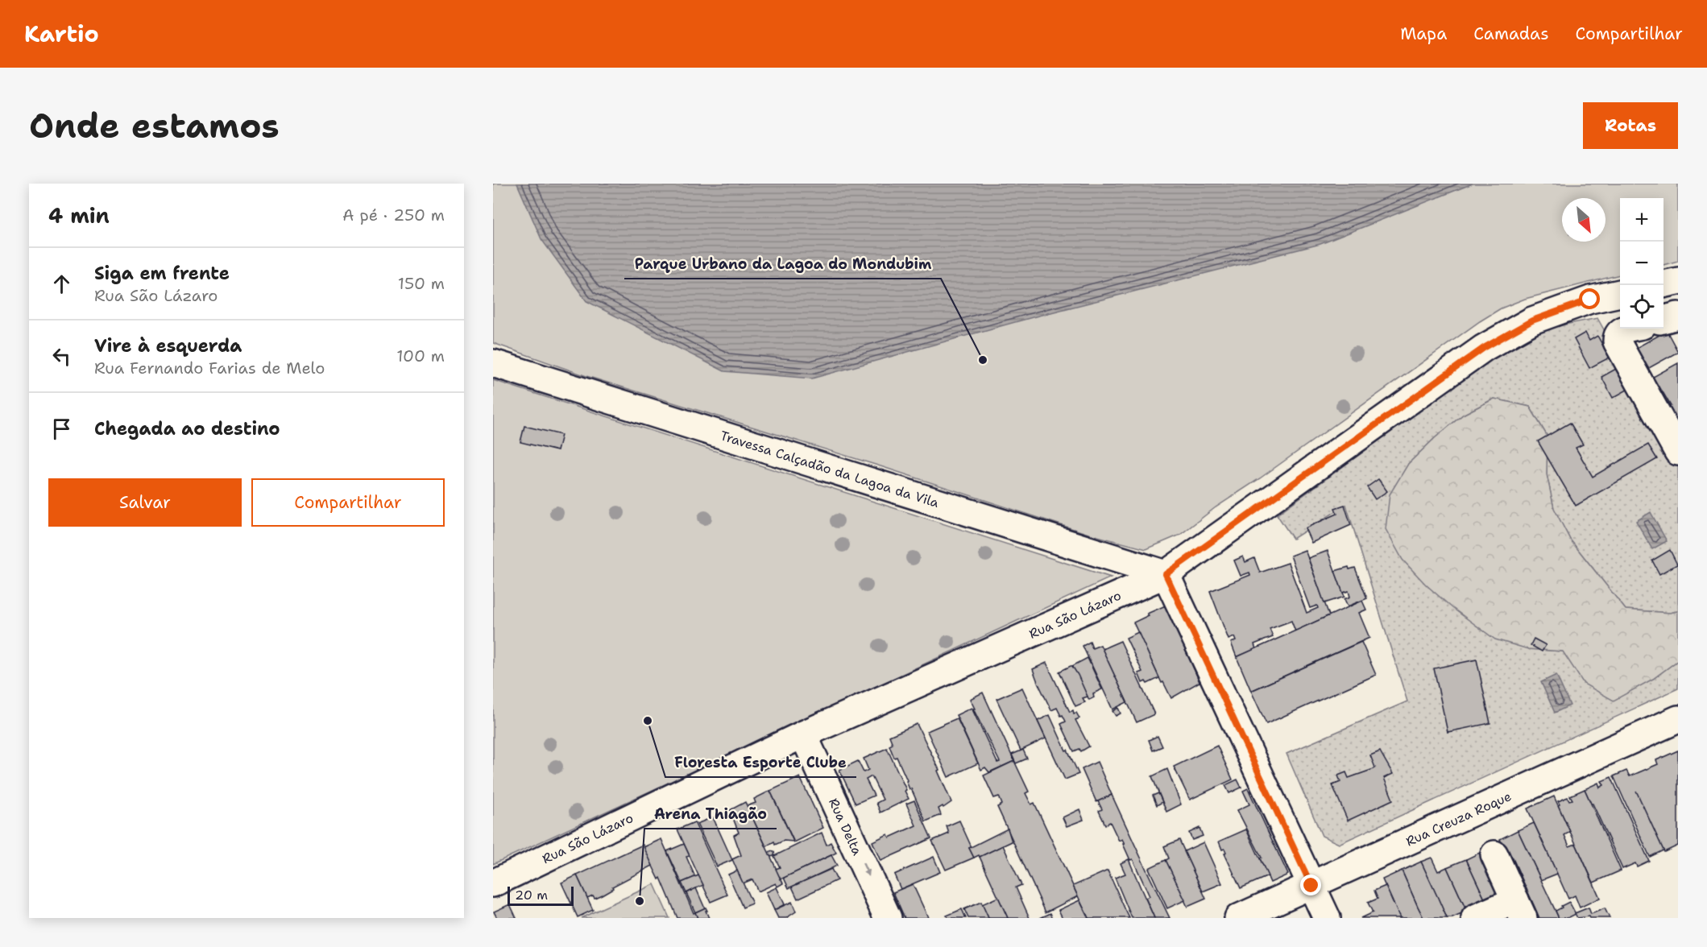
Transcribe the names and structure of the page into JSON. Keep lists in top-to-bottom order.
{
  "streets": {
    "street": [
      "Travessa Calçadão da Lagoa da Vila",
      "Rua São Lázaro",
      "Rua Creuza Roque",
      "Rua Delta"
    ]
  },
  "crossings": [
    ["Travessa Calçadão da Lagoa da Vila", "Rua São Lázaro"],
    ["Rua São Lázaro", "Rua Delta"]
  ],
  "one_way": ["Rua Delta"],
  "places": ["Parque Urbano da Lagoa do Mondubim", "Floresta Esporte Clube", "Arena Thiagão"],
  "scale_bar": "20 m",
  "north": "bottom right",
  "page": {
    "header": "Kartio",
    "nav": ["Mapa", "Camadas", "Compartilhar"],
    "buttons": [
      "Rotas",
      ["Salvar", "Compartilhar"]
    ],
    "title": "Onde estamos",
    "heading": ["4 min", "A pé · 250 m"],
    "map_buttons": ["+", "−"],
    "list": [
      ["Siga em frente", "Rua São Lázaro", "150 m"],
      ["Vire à esquerda", "Rua Fernando Farias de Melo", "100 m"],
      "Chegada ao destino"
    ],
    "scale": "20 m"
  }
}
